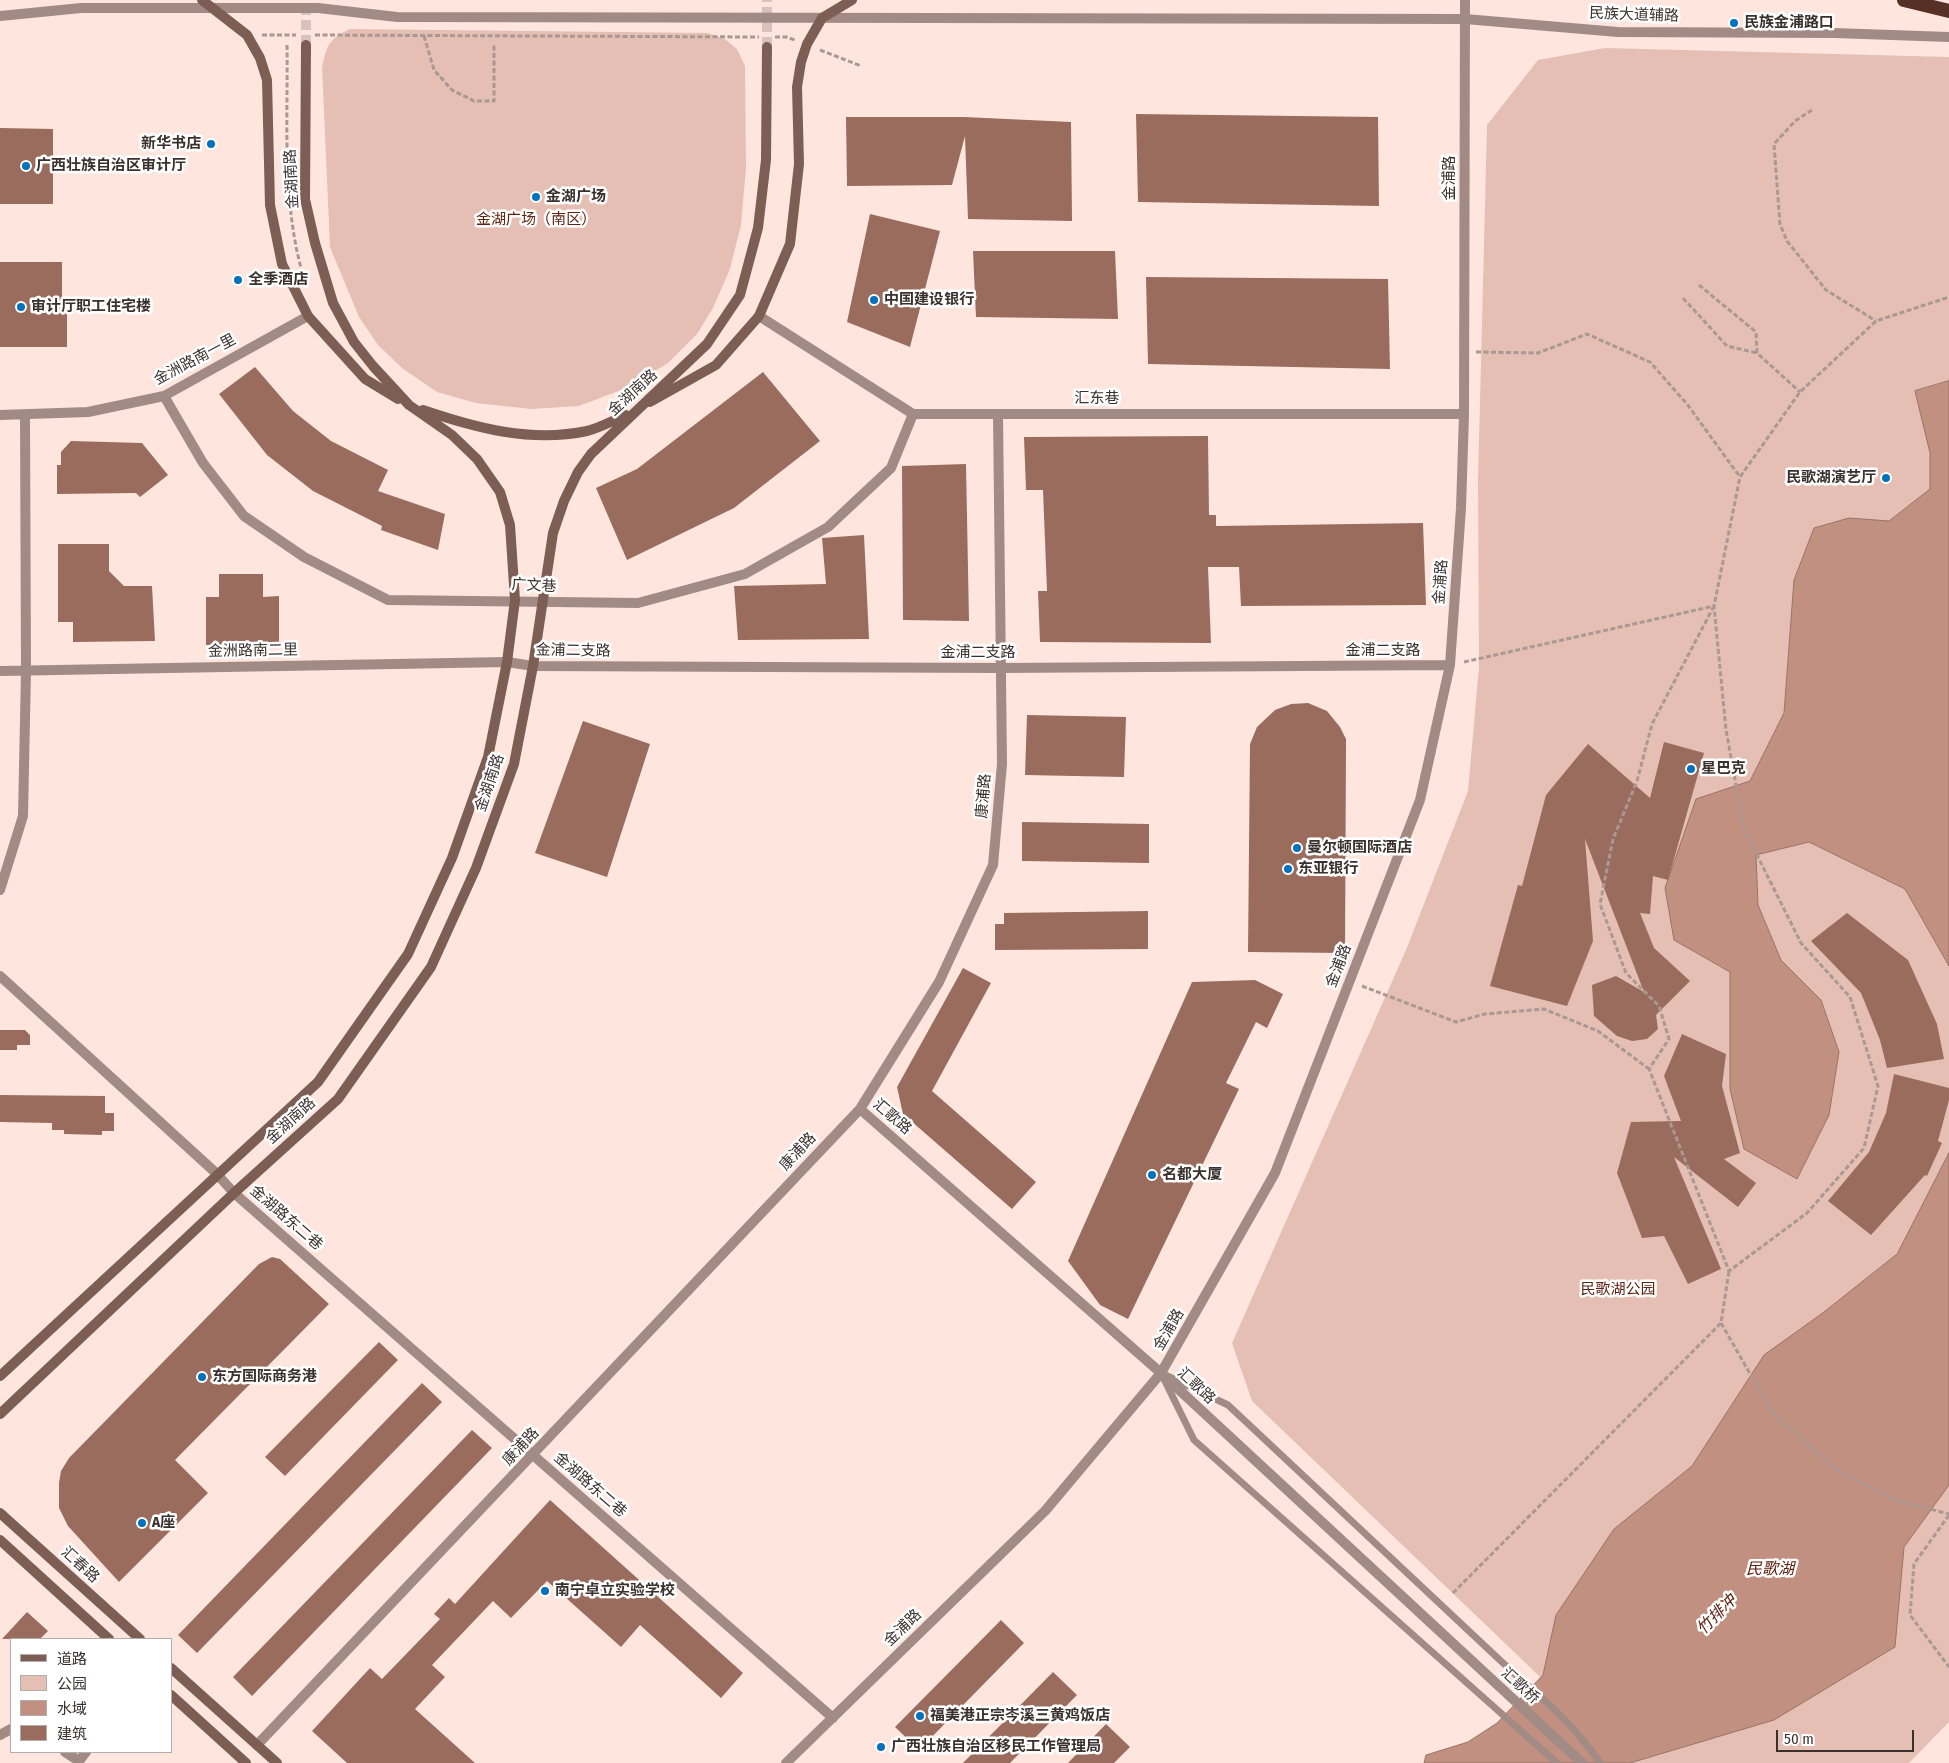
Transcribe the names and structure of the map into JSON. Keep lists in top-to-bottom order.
{
  "streets": {
    "main road": ["金湖南路", "汇春路"],
    "street": [
      "民族大道辅路",
      "金浦路",
      "金洲路南一里",
      "汇东巷",
      "广文巷",
      "金洲路南二里",
      "金浦二支路",
      "康浦路",
      "汇歌路",
      "金湖路东二巷",
      "汇歌桥"
    ]
  },
  "crossings": [
    ["民族大道辅路", "金浦路"],
    ["金浦路", "汇东巷"],
    ["金浦路", "金浦二支路"],
    ["金浦路", "汇歌路"],
    ["金浦路", "金湖路东二巷"],
    ["金湖南路", "广文巷"],
    ["金湖南路", "金洲路南二里"],
    ["金湖南路", "金浦二支路"],
    ["金湖南路", "金湖路东二巷"],
    ["金洲路南一里", "广文巷"],
    ["汇东巷", "广文巷"],
    ["汇东巷", "康浦路"],
    ["金洲路南二里", "金浦二支路"],
    ["金浦二支路", "康浦路"],
    ["康浦路", "汇歌路"],
    ["康浦路", "金湖路东二巷"],
    ["汇歌路", "汇歌桥"]
  ],
  "water": ["民歌湖", "竹排冲"],
  "parks": ["金湖广场（南区）", "民歌湖公园"],
  "places": [
    "民族金浦路口",
    "新华书店",
    "广西壮族自治区审计厅",
    "金湖广场",
    "全季酒店",
    "中国建设银行",
    "审计厅职工住宅楼",
    "民歌湖演艺厅",
    "星巴克",
    "曼尔顿国际酒店",
    "东亚银行",
    "名都大厦",
    "东方国际商务港",
    "A座",
    "南宁卓立实验学校",
    "福美港正宗岑溪三黄鸡饭店",
    "广西壮族自治区移民工作管理局"
  ],
  "legend": [
    "道路",
    "公园",
    "水域",
    "建筑"
  ],
  "scale_bar": "50 m"
}
